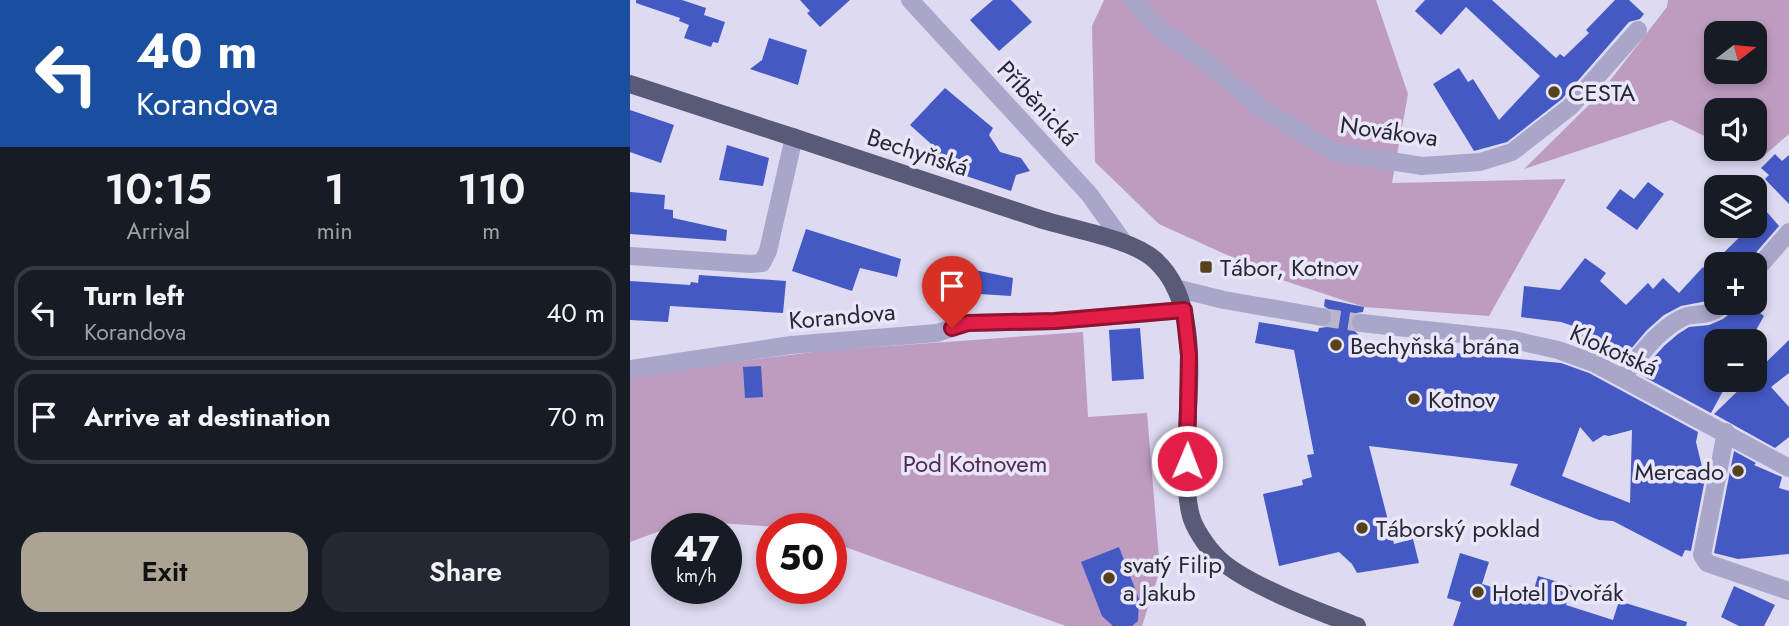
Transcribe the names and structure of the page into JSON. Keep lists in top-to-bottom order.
{
  "streets": {
    "main road": ["Bechyňská"],
    "street": [
      "Příběnická",
      "Novákova",
      "Korandova",
      "Klokotská"
    ]
  },
  "crossings": [
    ["Příběnická", "Bechyňská"],
    ["Bechyňská", "Korandova"]
  ],
  "parks": ["Pod Kotnovem"],
  "places": {
    "other": [
      "CESTA",
      "Bechyňská brána",
      "Kotnov",
      "Mercado",
      "Táborský poklad",
      "svatý Filip a Jakub",
      "Hotel Dvořák"
    ],
    "transit": ["Tábor, Kotnov"]
  },
  "north": "right",
  "page": {
    "turn": ["40 m", "Korandova"],
    "map_buttons": ["+", "−"],
    "eta": [
      "10:15",
      "Arrival",
      "1",
      "min",
      "110",
      "m"
    ],
    "list": [
      {
        "name": "Turn left",
        "note": "Korandova",
        "value": "40 m"
      },
      {
        "name": "Arrive at destination",
        "value": "70 m"
      }
    ],
    "speed": "47 km/h",
    "limit": "50",
    "buttons": ["Exit", "Share"]
  }
}
